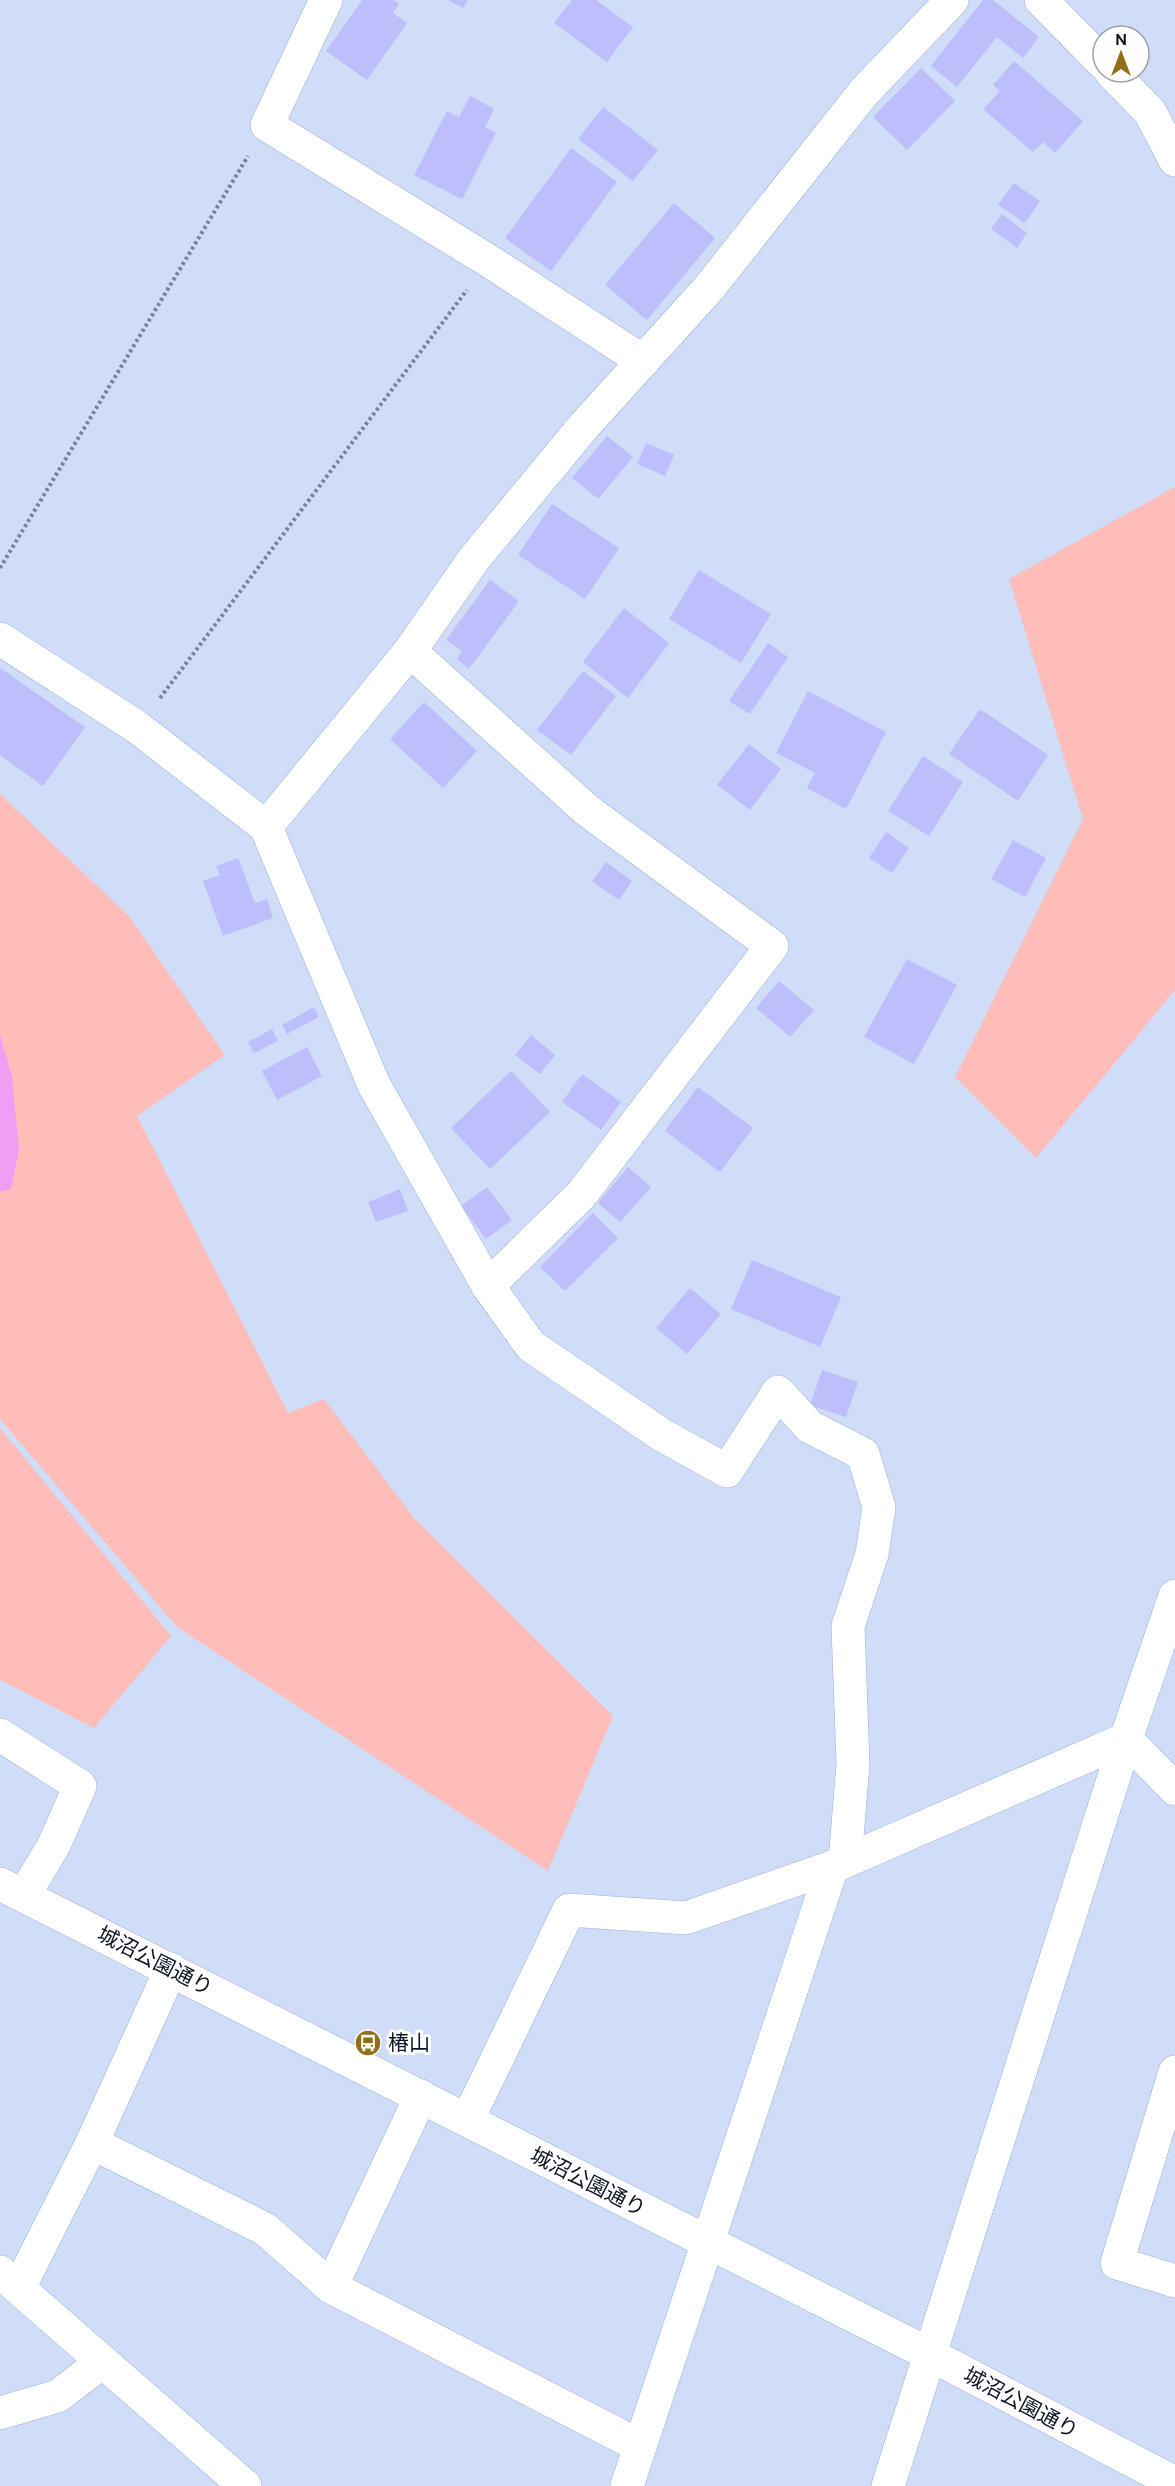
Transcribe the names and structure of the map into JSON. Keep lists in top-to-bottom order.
{
  "streets": {
    "street": ["城沼公園通り"]
  },
  "places": {
    "bus stop": ["椿山"]
  },
  "north": "top"
}
